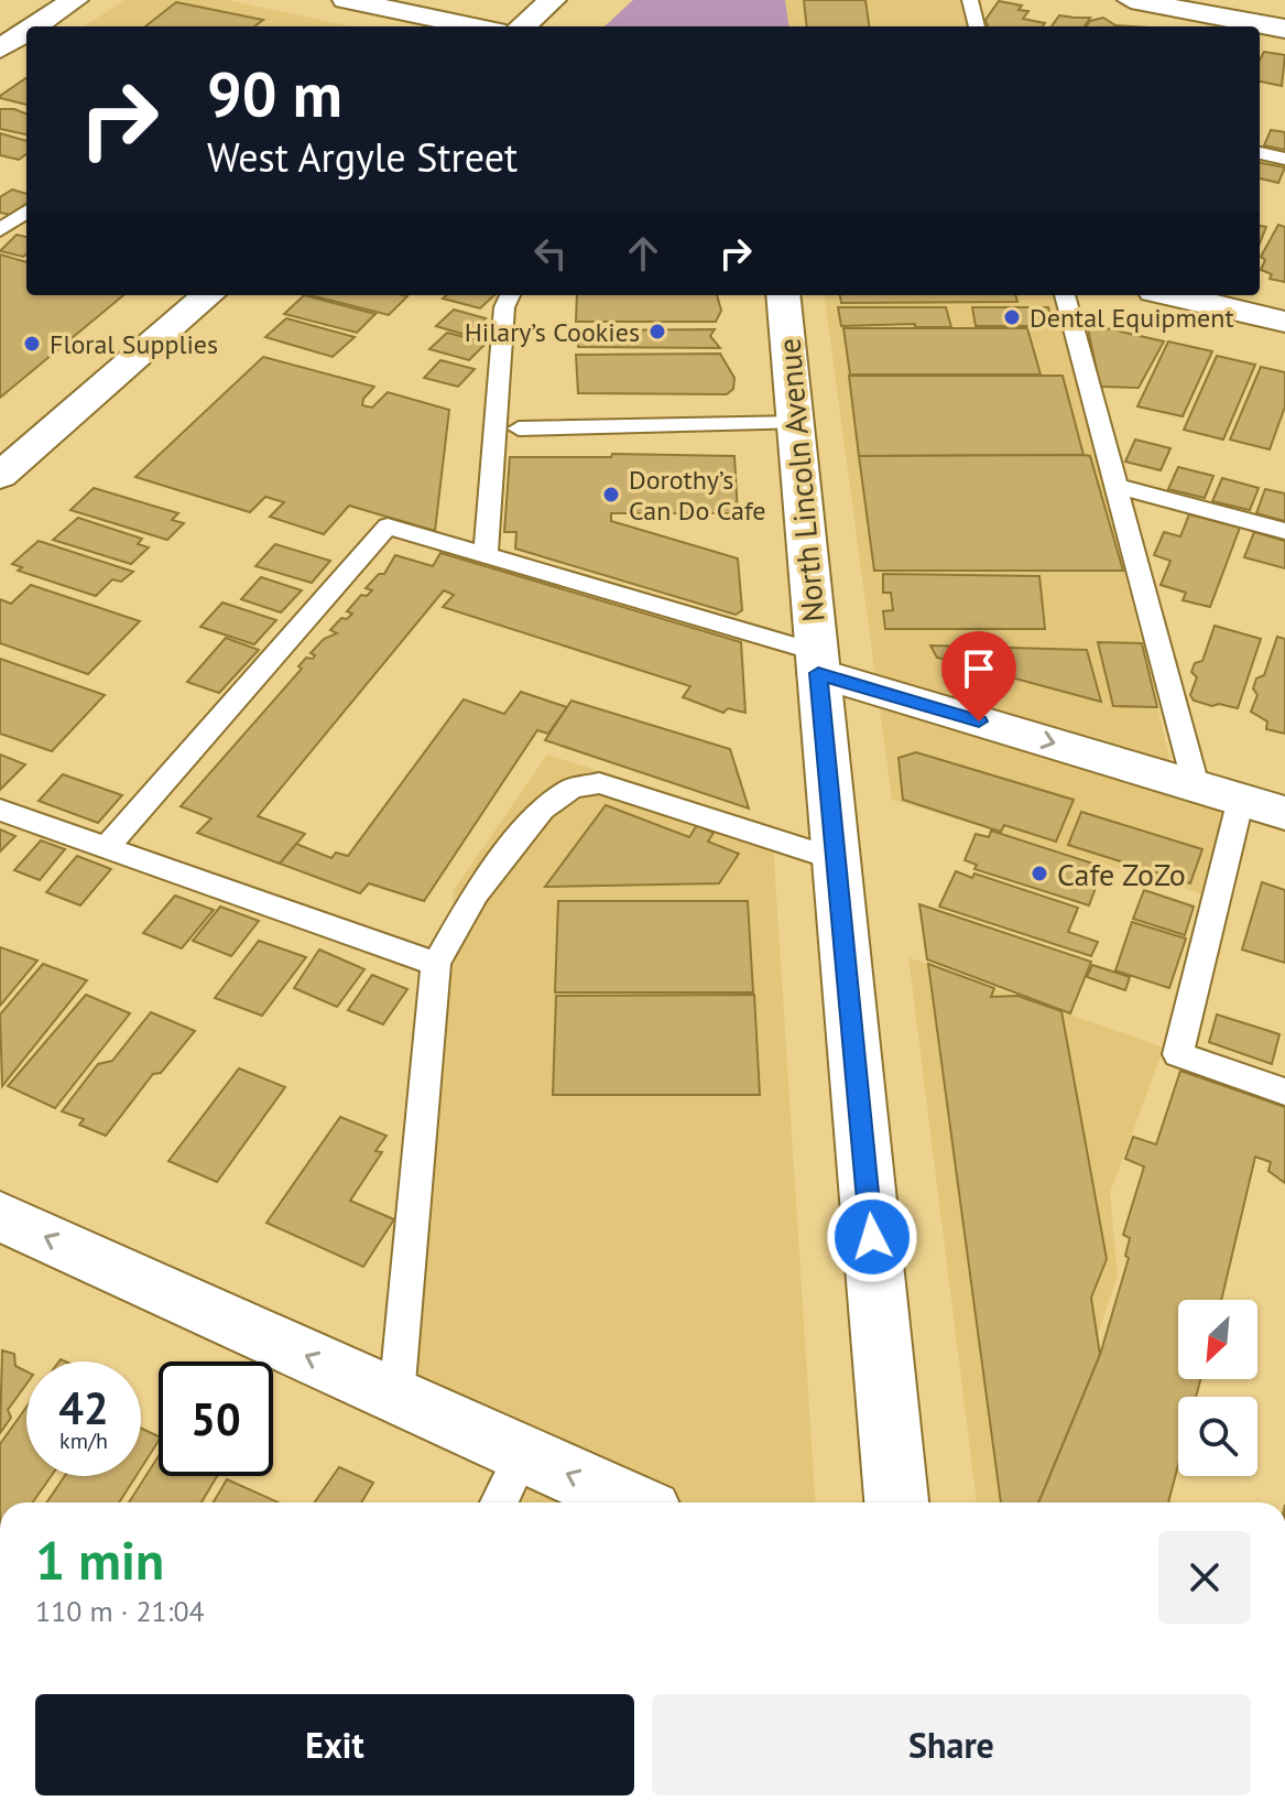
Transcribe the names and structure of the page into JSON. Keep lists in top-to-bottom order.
{
  "streets": {
    "main road": ["North Lincoln Avenue"]
  },
  "places": [
    "Dental Equipment",
    "Hilary’s Cookies",
    "Floral Supplies",
    "Dorothy’s Can Do Cafe",
    "Cafe ZoZo"
  ],
  "north": "bottom left",
  "page": {
    "turn": ["90 m", "West Argyle Street"],
    "speed": "42 km/h",
    "limit": "50",
    "heading": ["1 min", "110 m · 21:04"],
    "buttons": ["Exit", "Share"]
  }
}
